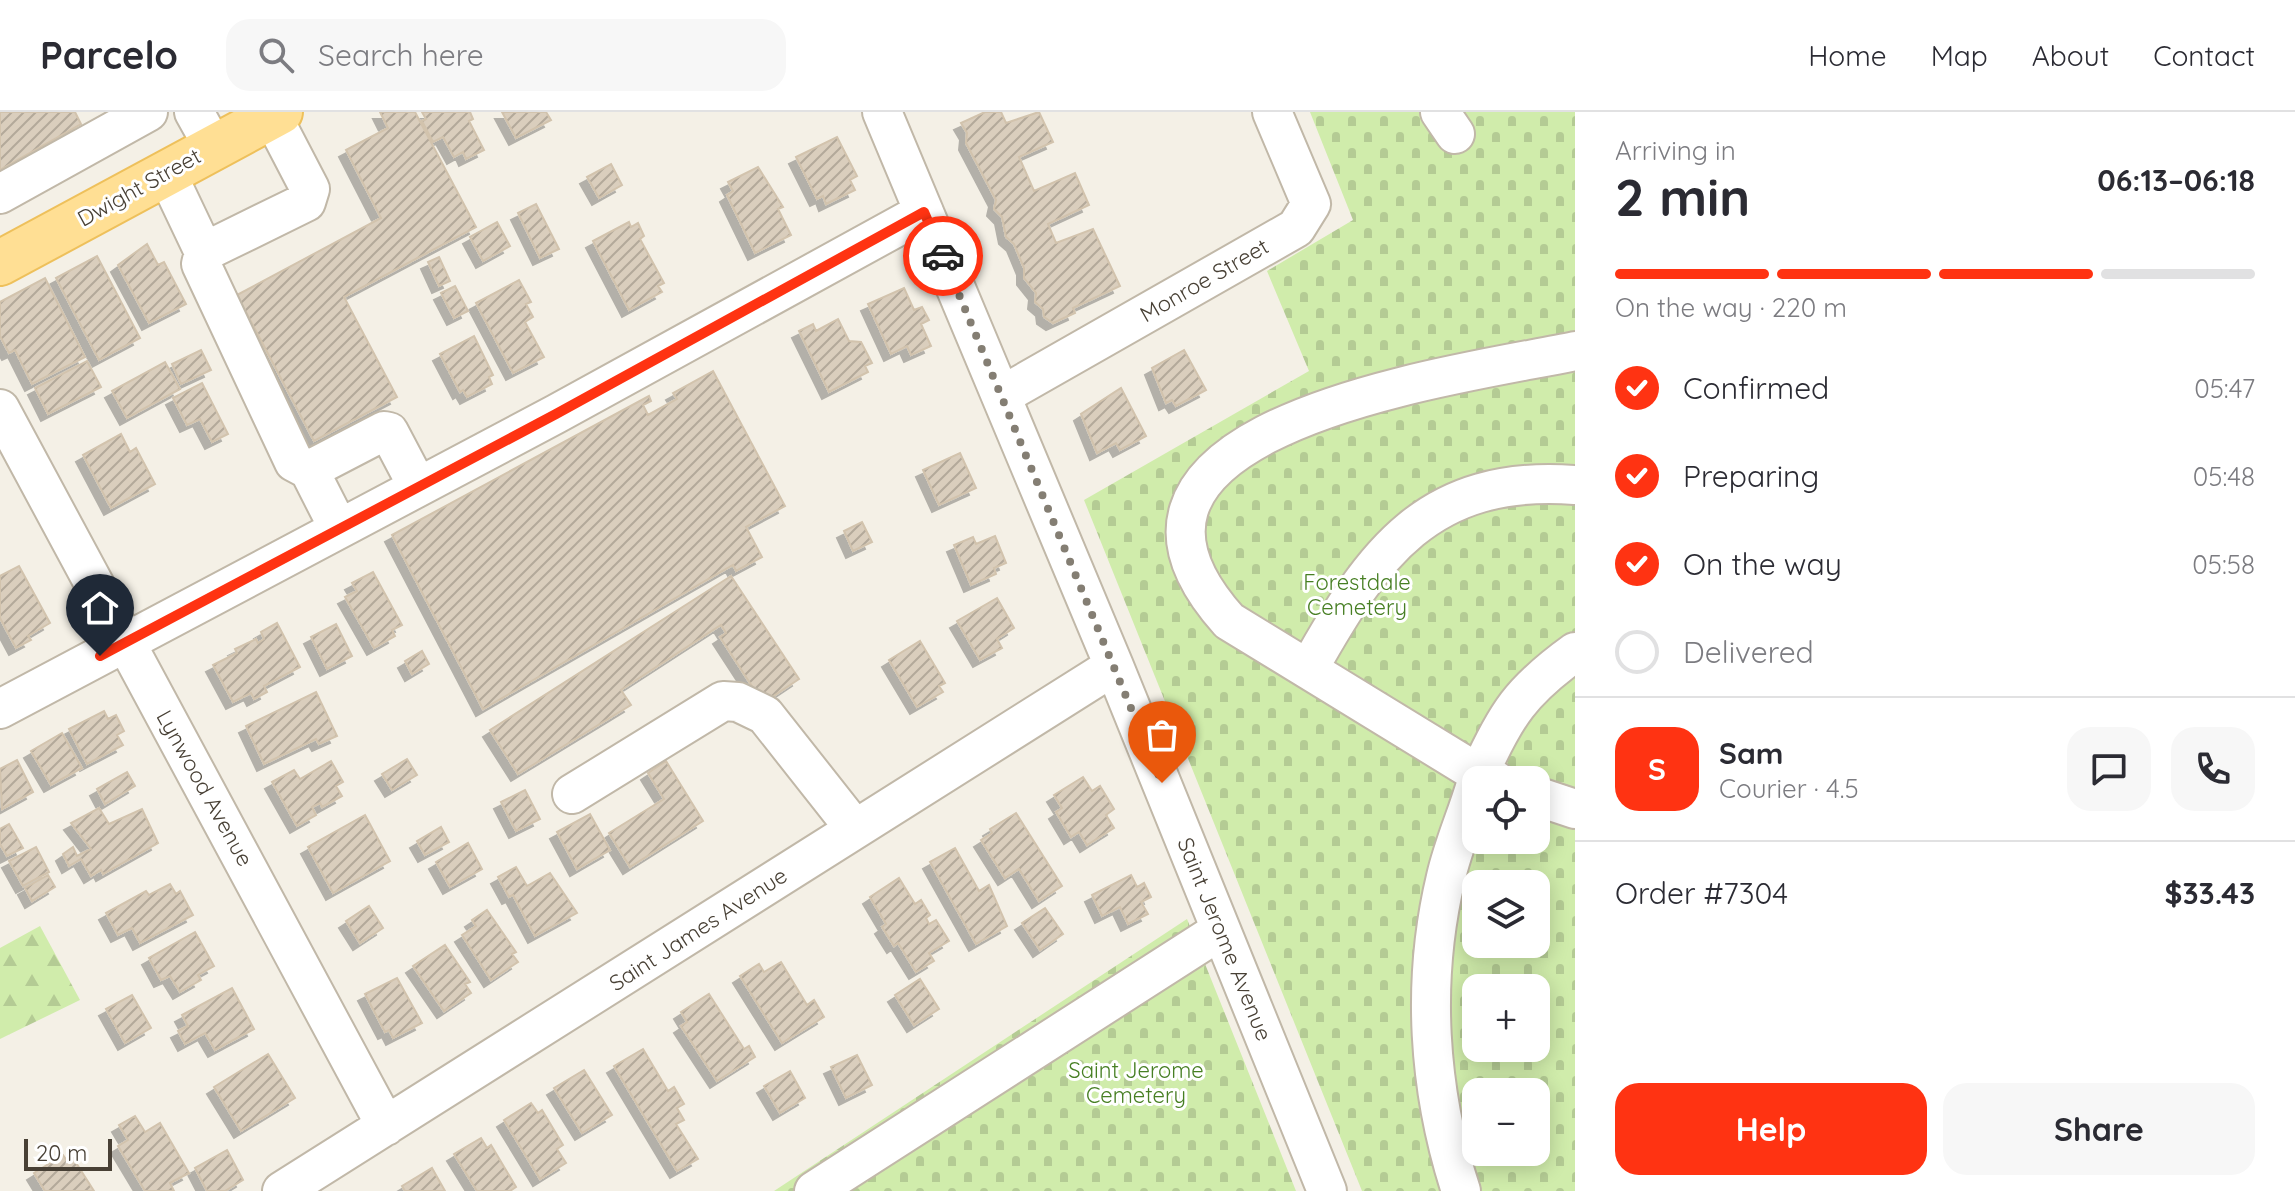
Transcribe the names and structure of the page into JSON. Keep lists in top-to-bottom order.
{
  "streets": {
    "main road": ["Dwight Street"],
    "street": [
      "Monroe Street",
      "Lynwood Avenue",
      "Saint James Avenue",
      "Saint Jerome Avenue"
    ]
  },
  "crossings": [
    ["Monroe Street", "Saint Jerome Avenue"],
    ["Lynwood Avenue", "Saint James Avenue"],
    ["Saint James Avenue", "Saint Jerome Avenue"]
  ],
  "parks": ["Forestdale Cemetery", "Saint Jerome Cemetery"],
  "scale_bar": "20 m",
  "page": {
    "header": "Parcelo",
    "search": "Search here",
    "nav": [
      "Home",
      "Map",
      "About",
      "Contact"
    ],
    "heading": ["2 min", "Arriving in", "06:13–06:18"],
    "panel": [
      "Sam",
      "Courier · 4.5",
      "Order #7304",
      "$33.43"
    ],
    "bar": "On the way · 220 m",
    "list": [
      ["Confirmed", "05:47"],
      ["Preparing", "05:48"],
      ["On the way", "05:58"],
      "Delivered"
    ],
    "round": "S",
    "map_buttons": ["+", "−"],
    "buttons": ["Help", "Share"],
    "scale": "20 m"
  }
}
